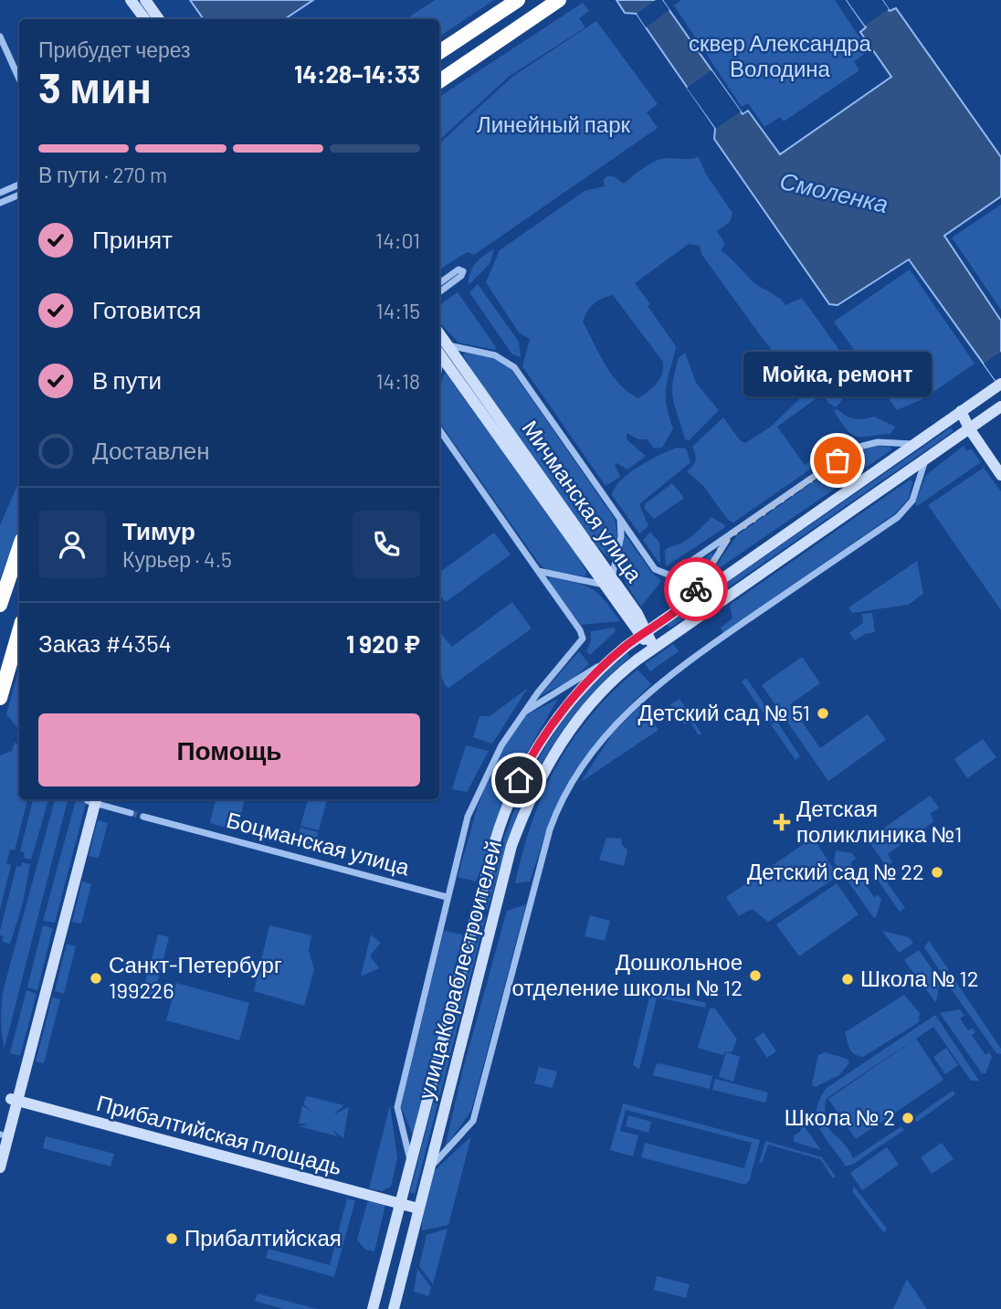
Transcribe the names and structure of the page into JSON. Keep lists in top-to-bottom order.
{
  "streets": {
    "main road": ["Мичманская улица", "улица Кораблестроителей", "Прибалтийская площадь"],
    "street": ["Боцманская улица"]
  },
  "crossings": [
    ["Мичманская улица", "улица Кораблестроителей"],
    ["Боцманская улица", "улица Кораблестроителей"],
    ["улица Кораблестроителей", "Прибалтийская площадь"]
  ],
  "water": ["Смоленка"],
  "parks": ["сквер Александра Володина", "Линейный парк"],
  "places": {
    "other": [
      "Мойка, ремонт",
      "Детский сад № 51",
      "Детский сад № 22",
      "Дошкольное отделение школы № 12",
      "Санкт-Петербург 199226",
      "Школа № 12",
      "Школа № 2",
      "Прибалтийская"
    ],
    "health": ["Детская поликлиника №1"]
  },
  "page": {
    "heading": ["3 мин", "Прибудет через", "14:28–14:33"],
    "panel": [
      "Тимур",
      "Курьер · 4.5",
      "Заказ #4354",
      "1 920 ₽"
    ],
    "bar": "В пути · 270 m",
    "list": [
      ["Принят", "14:01"],
      ["Готовится", "14:15"],
      ["В пути", "14:18"],
      "Доставлен"
    ],
    "bubble": "Мойка, ремонт",
    "buttons": "Помощь"
  }
}
